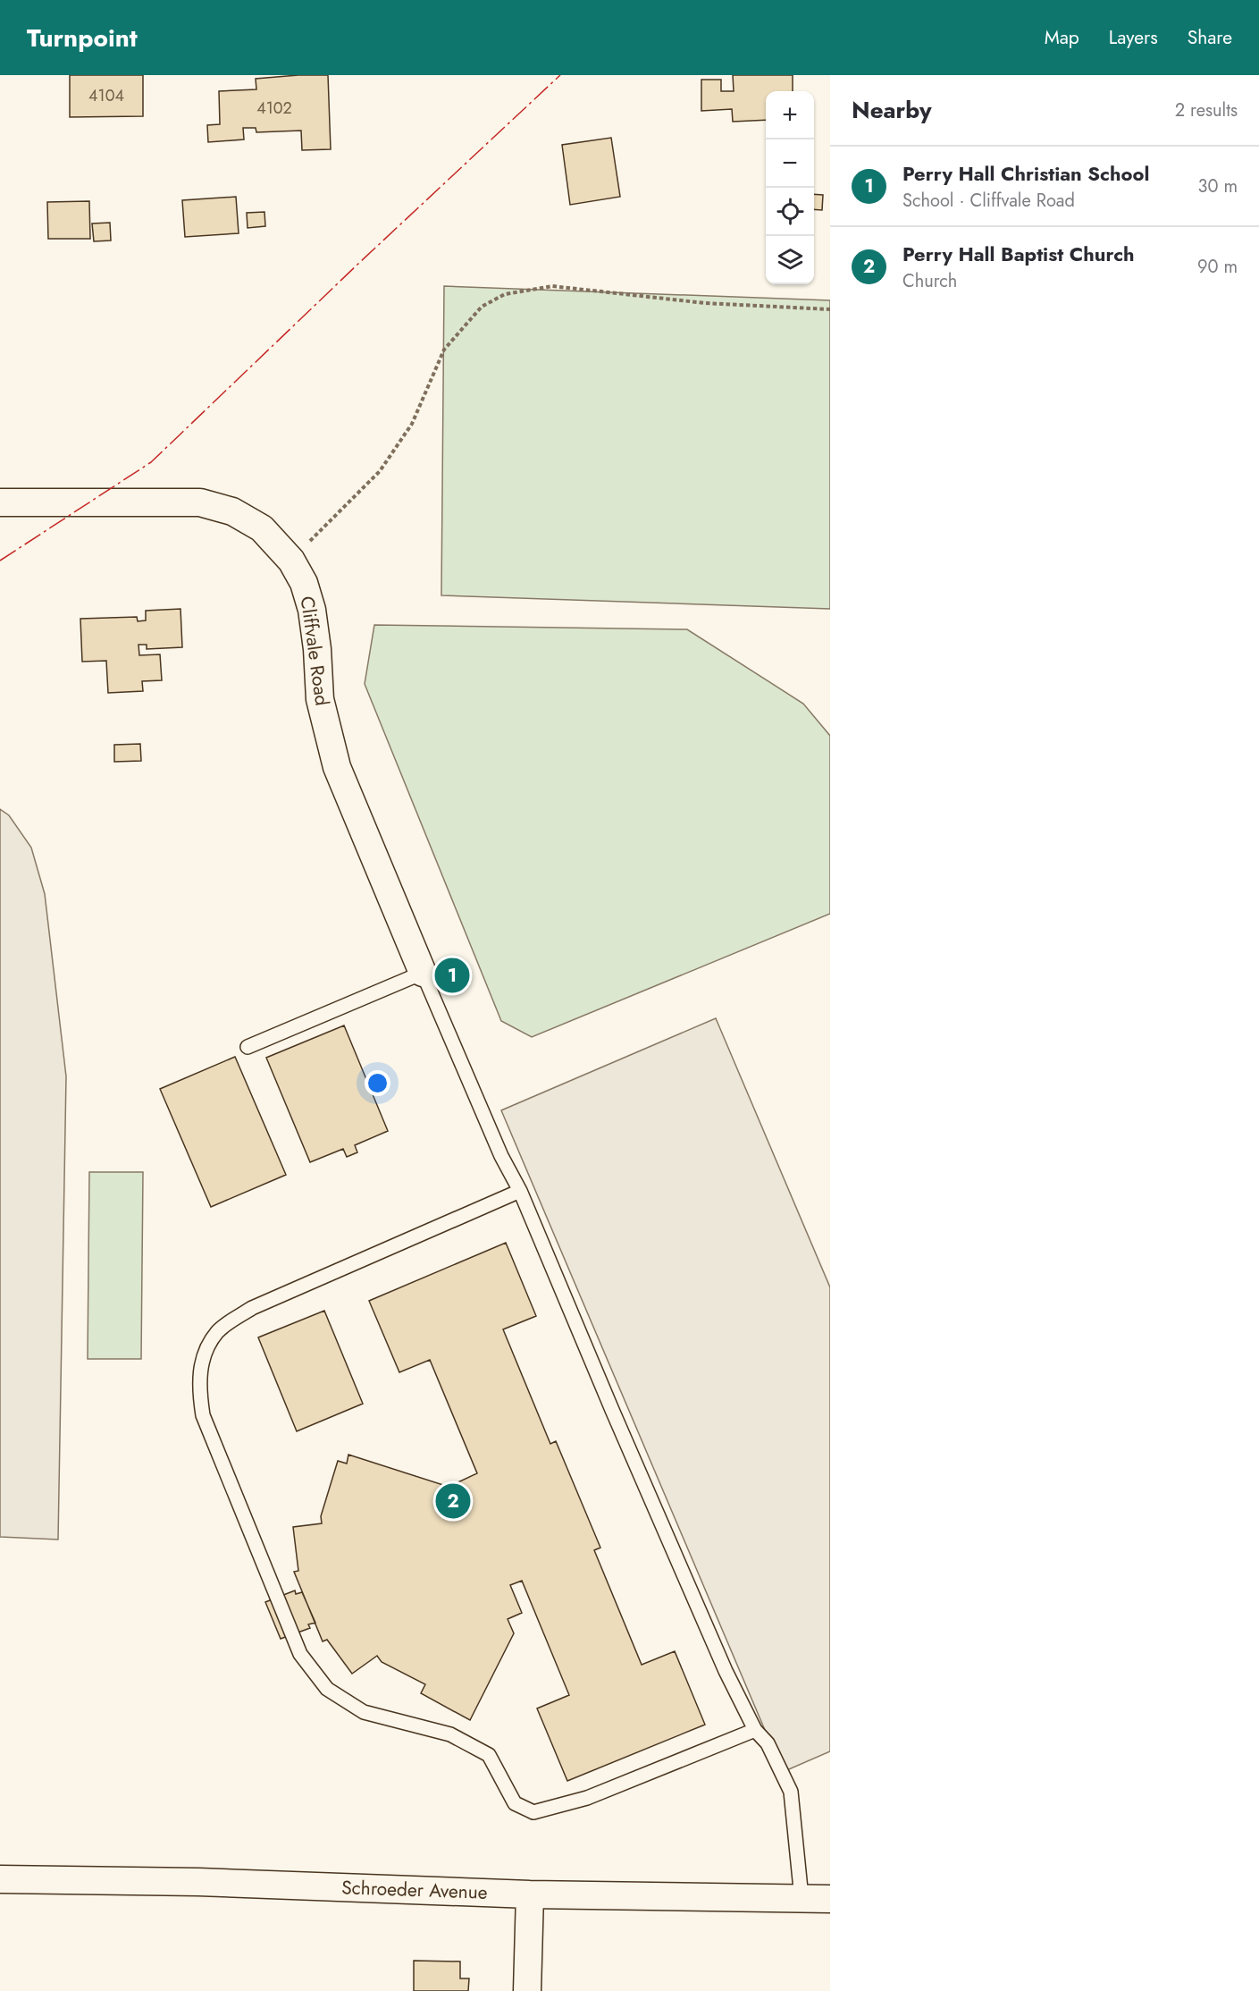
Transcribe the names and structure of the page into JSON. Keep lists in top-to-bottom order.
{
  "streets": {
    "street": ["Cliffvale Road", "Schroeder Avenue"]
  },
  "house_numbers": ["4104", "4102"],
  "page": {
    "header": "Turnpoint",
    "nav": ["Map", "Layers", "Share"],
    "heading": ["Nearby", "2 results"],
    "map_buttons": ["+", "−"],
    "list": [
      {
        "mark": "1",
        "name": "Perry Hall Christian School",
        "note": "School · Cliffvale Road",
        "value": "30 m"
      },
      {
        "mark": "2",
        "name": "Perry Hall Baptist Church",
        "note": "Church",
        "value": "90 m"
      }
    ],
    "pins": ["1", "2"]
  }
}
